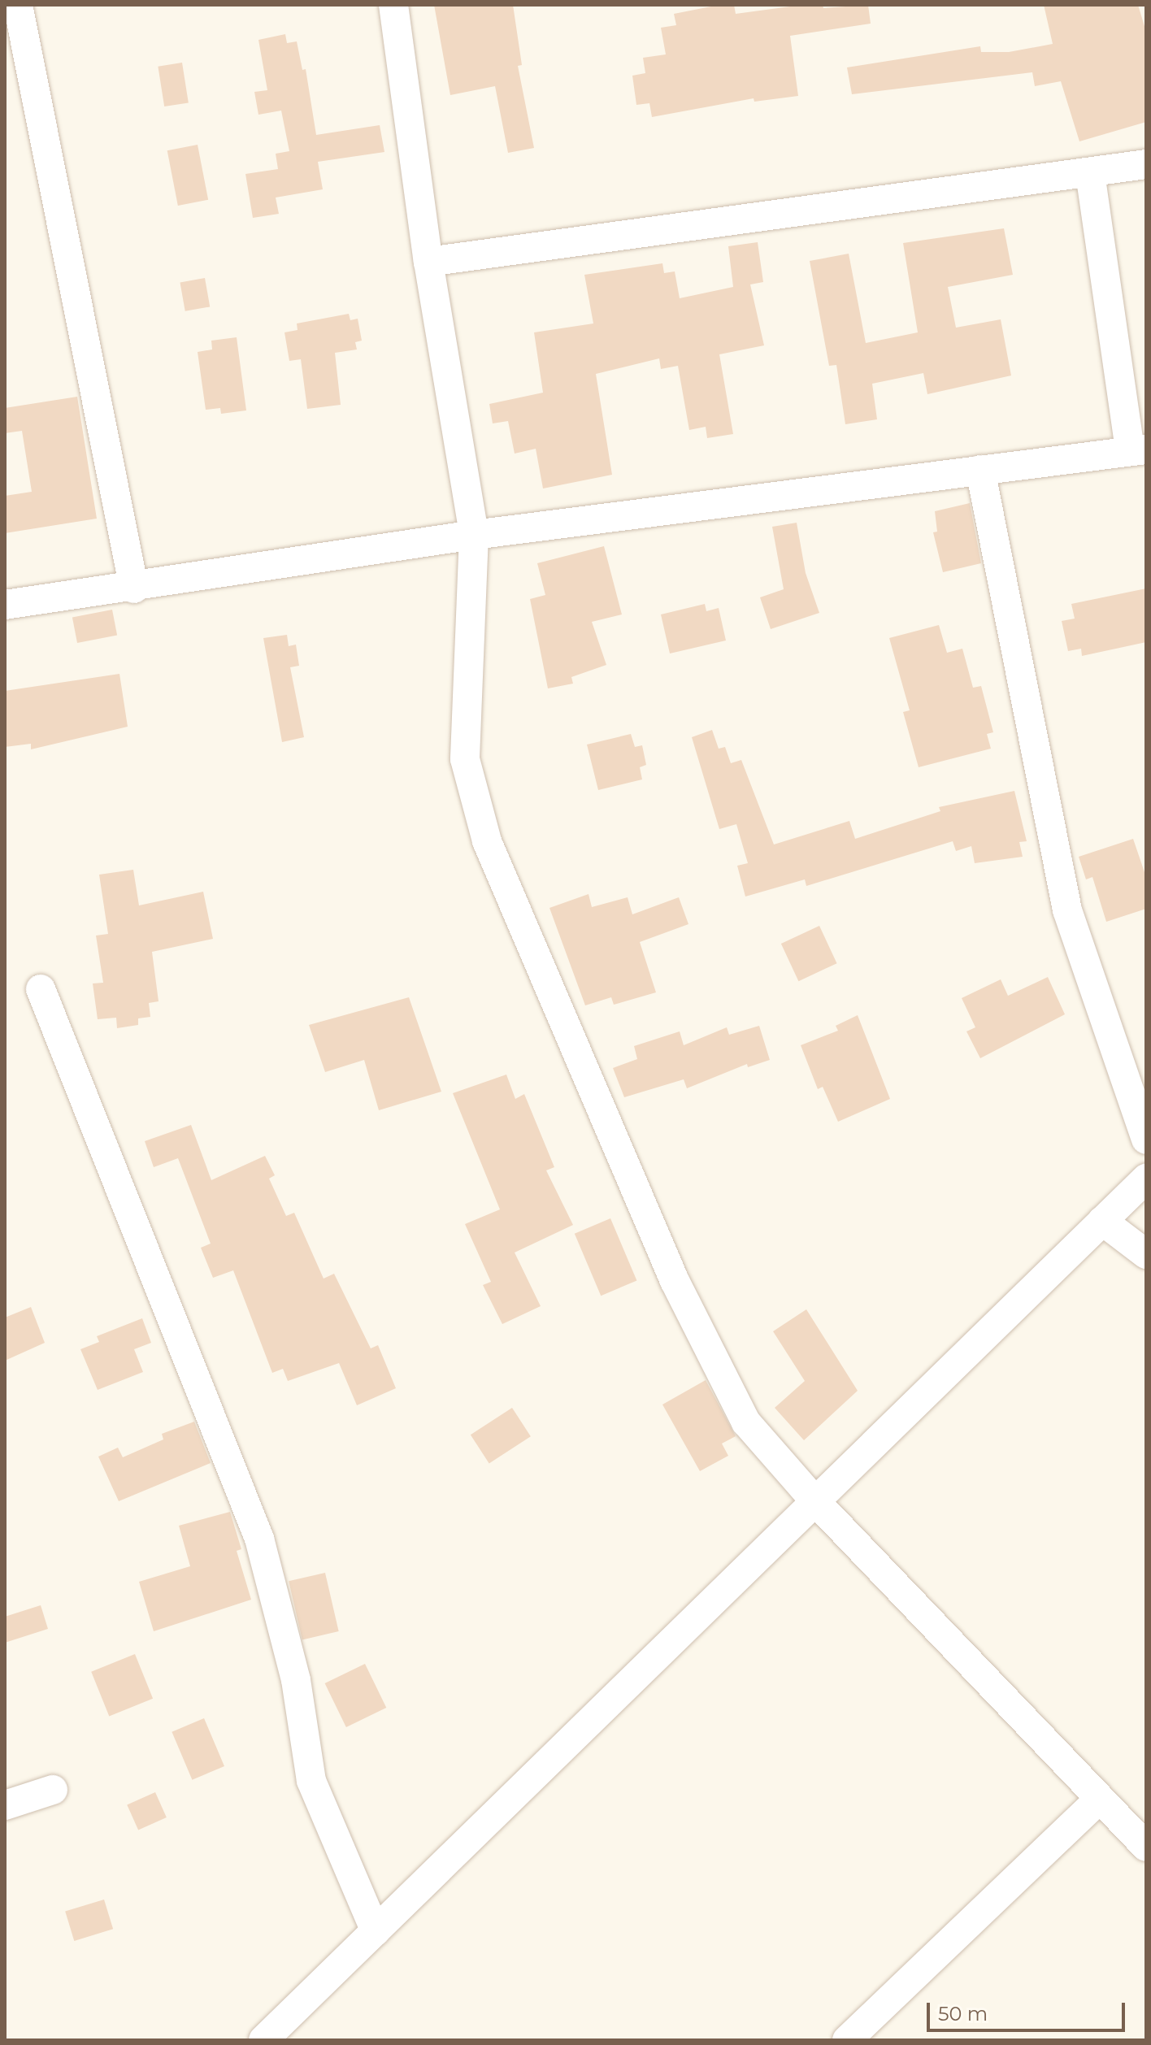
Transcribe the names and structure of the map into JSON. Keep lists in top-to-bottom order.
{
  "scale_bar": "50 m"
}
